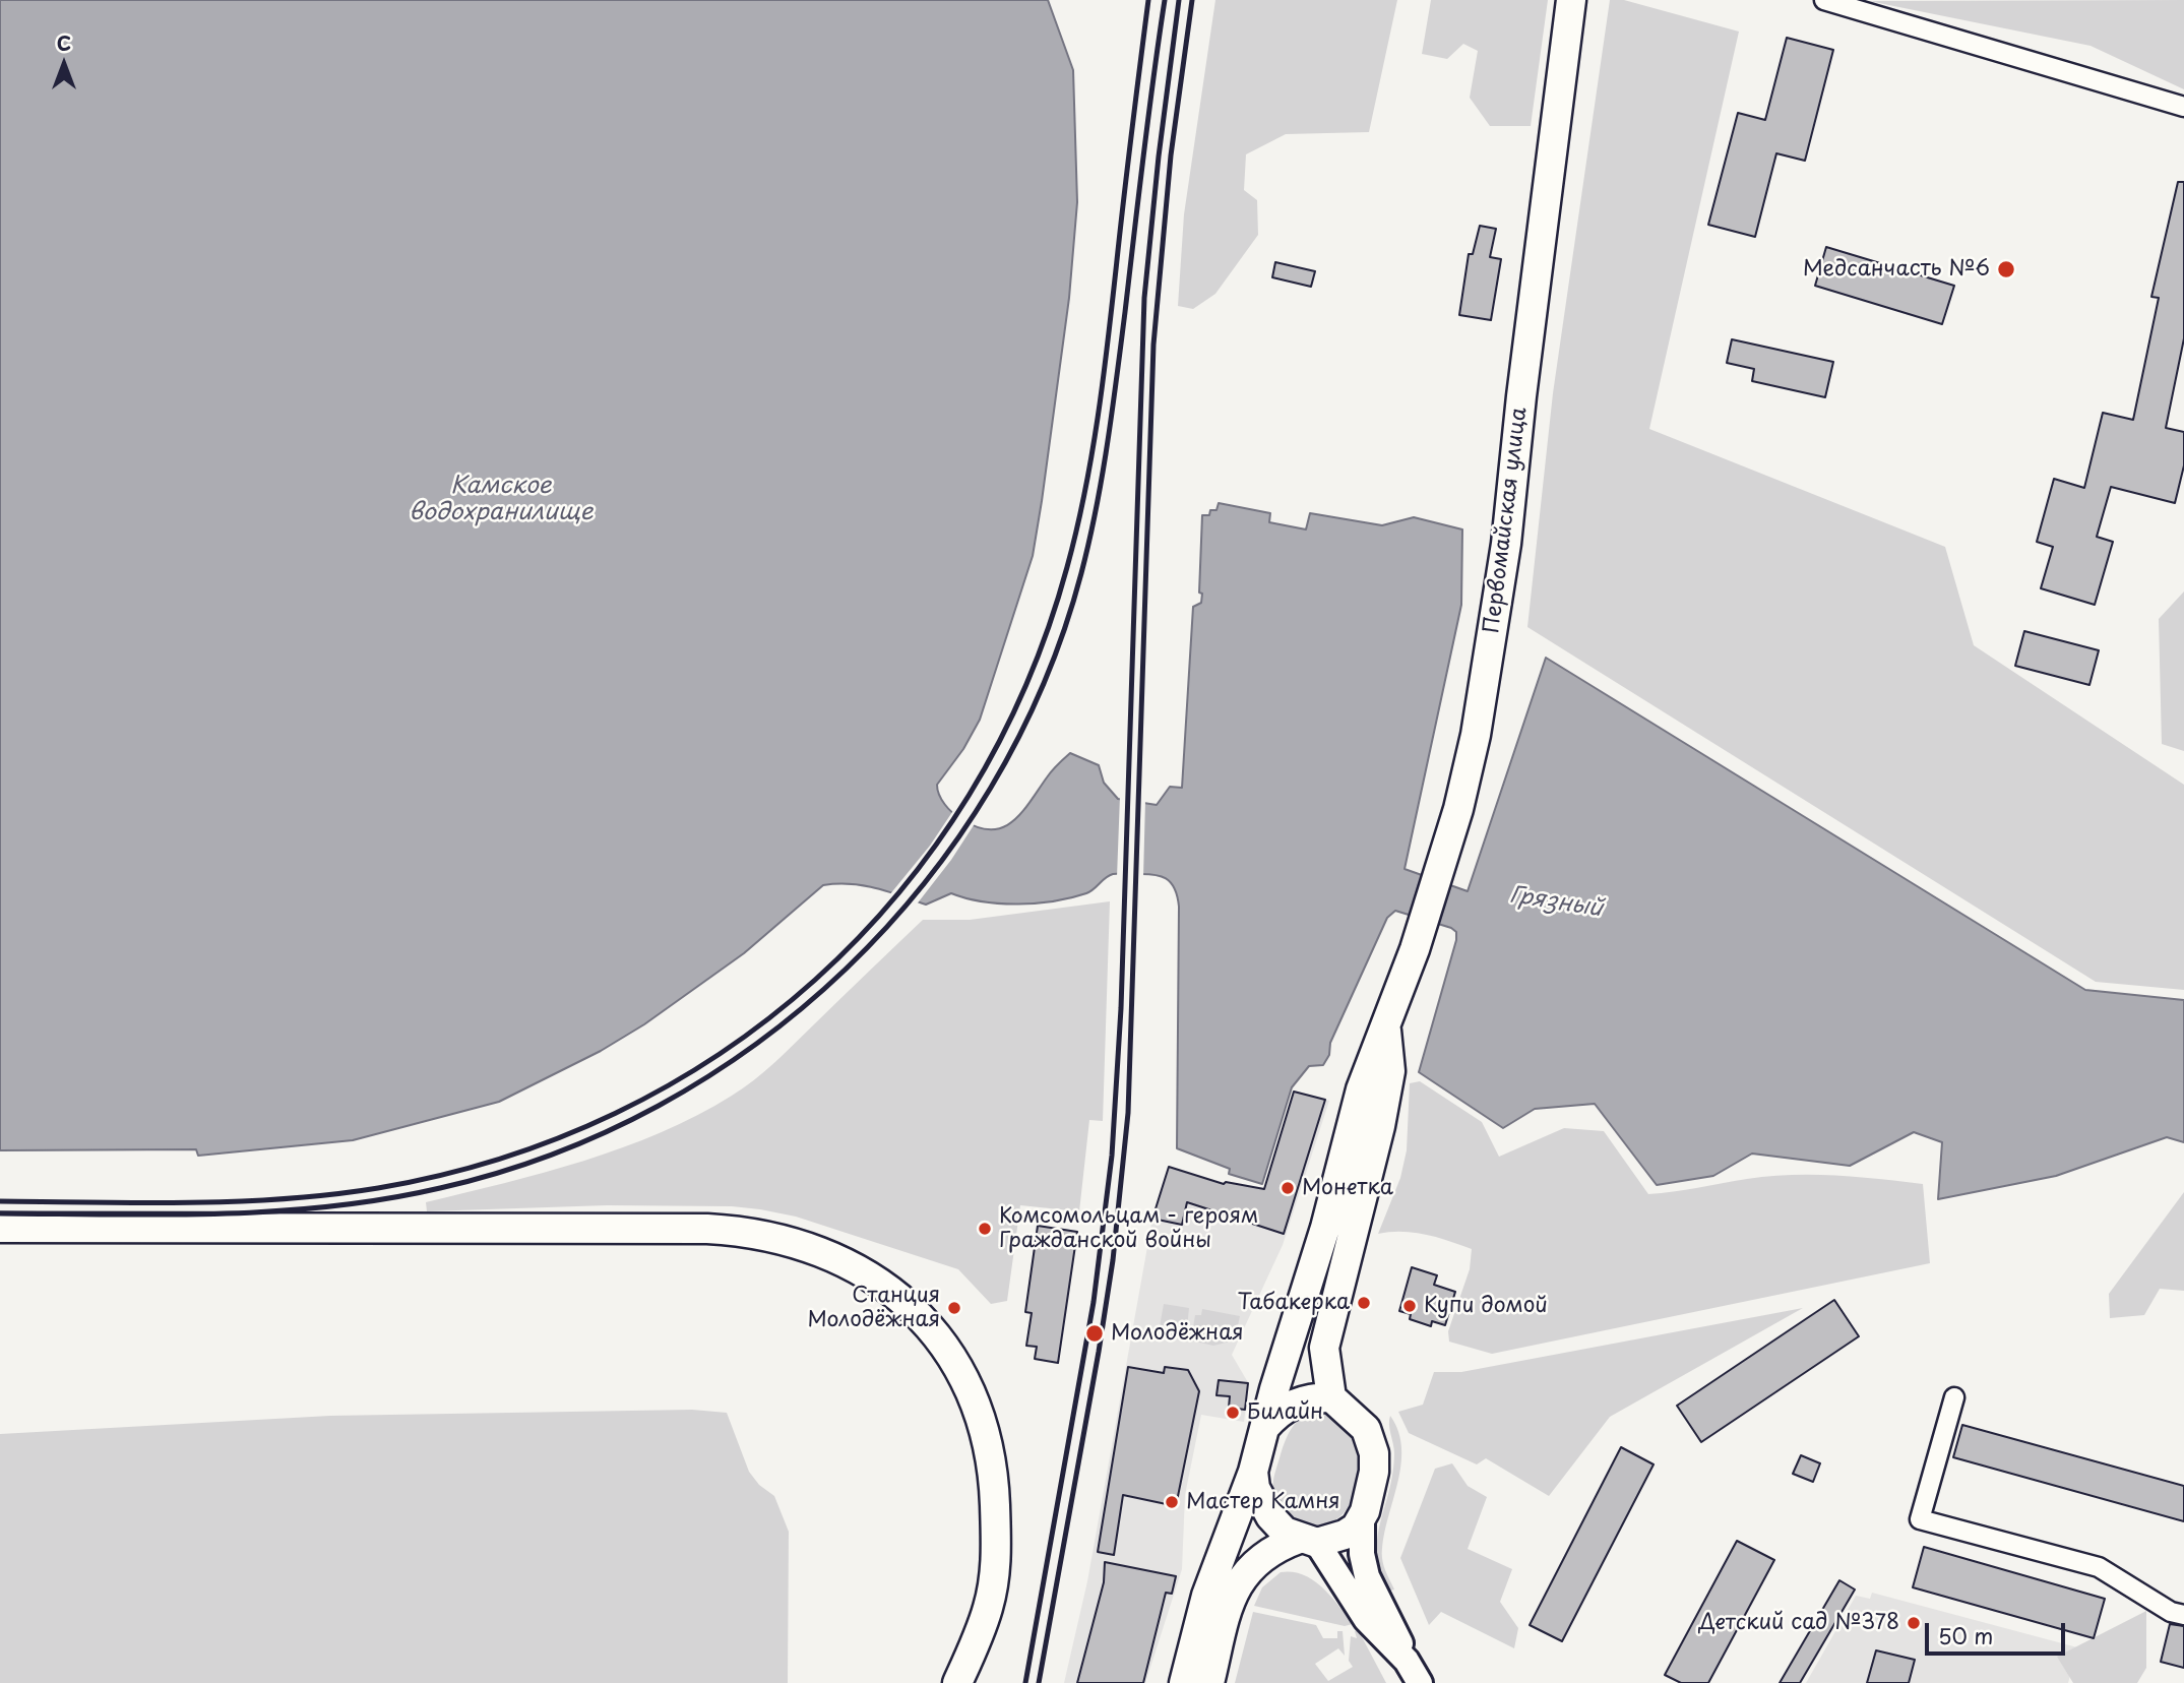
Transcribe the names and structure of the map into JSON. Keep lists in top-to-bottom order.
{
  "streets": {
    "main road": ["Первомайская улица"]
  },
  "water": ["Камское водохранилище", "Грязный"],
  "places": [
    "Медсанчасть №6",
    "Монетка",
    "Комсомольцам - героям Гражданской войны",
    "Табакерка",
    "Купи домой",
    "Станция Молодёжная",
    "Молодёжная",
    "Билайн",
    "Мастер Камня",
    "Детский сад №378"
  ],
  "scale_bar": "50 m",
  "north": "top"
}
